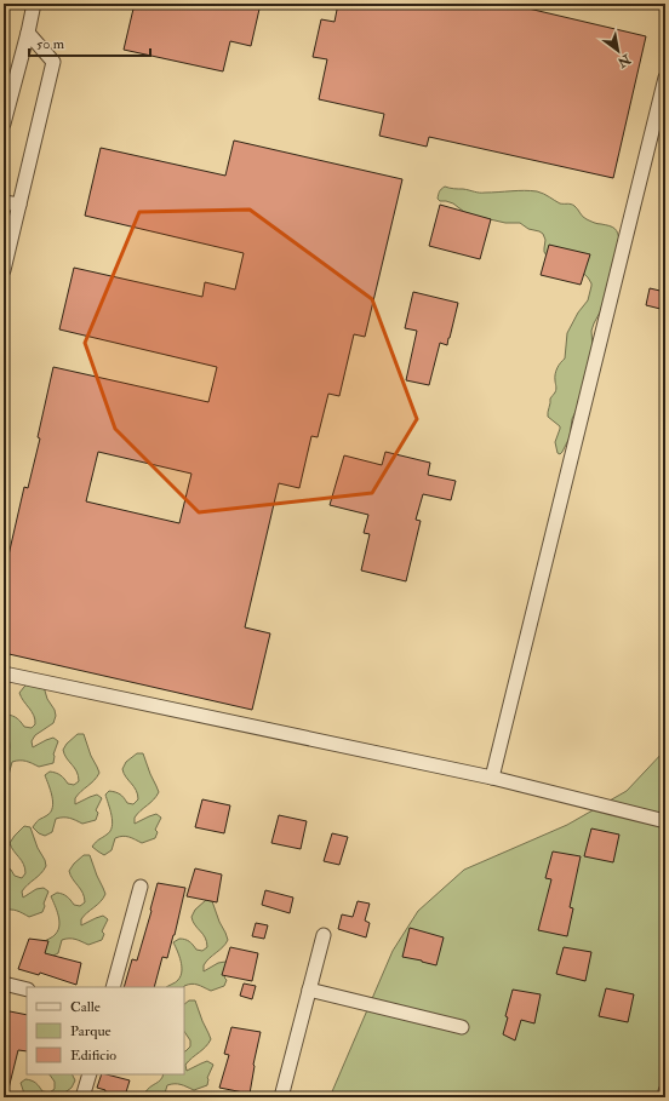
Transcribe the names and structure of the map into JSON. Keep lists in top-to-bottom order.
{
  "legend": ["Calle", "Parque", "Edificio"],
  "scale_bar": "50 m",
  "north": "bottom right"
}
